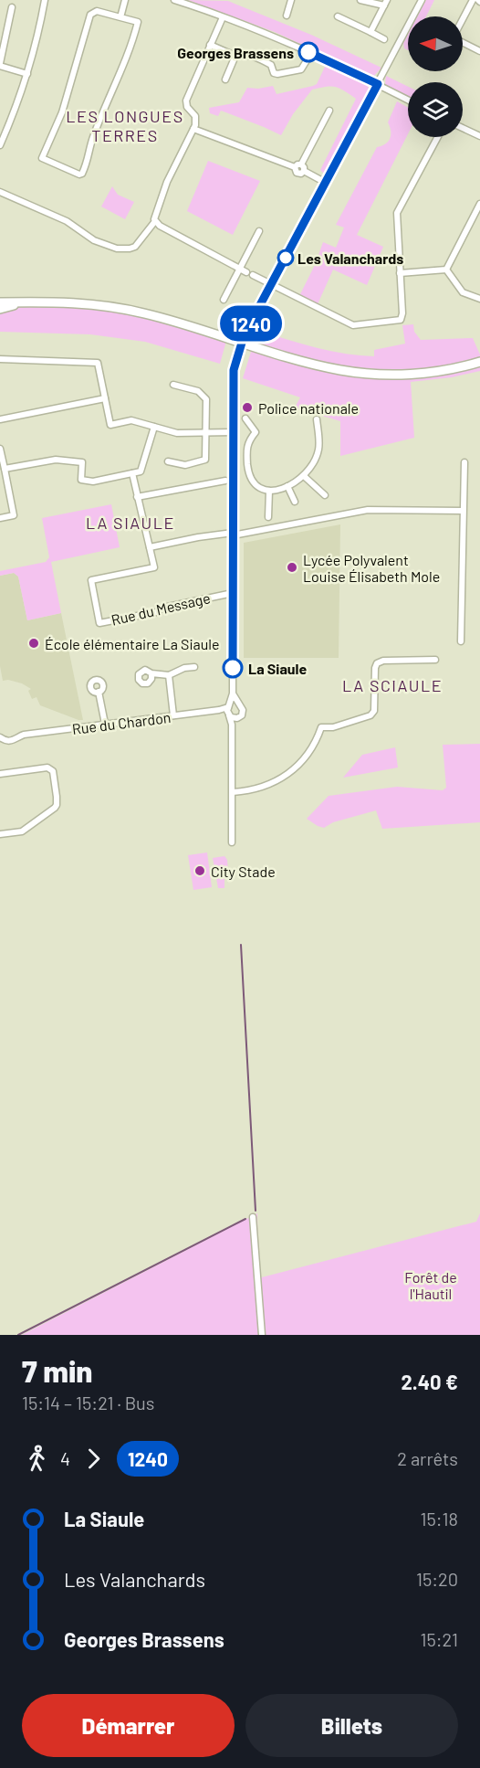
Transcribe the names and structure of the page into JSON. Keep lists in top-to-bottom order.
{
  "streets": {
    "street": ["Rue du Message", "Rue du Chardon"]
  },
  "districts": ["LES LONGUES TERRES", "LA SIAULE", "LA SCIAULE"],
  "parks": ["Forêt de l'Hautil"],
  "places": [
    "Georges Brassens",
    "Les Valanchards",
    "Police nationale",
    "Lycée Polyvalent Louise Élisabeth Mole",
    "École élémentaire La Siaule",
    "La Siaule",
    "City Stade"
  ],
  "lines": ["bus line 1240"],
  "north": "left",
  "page": {
    "on_map": "1240",
    "heading": ["7 min", "15:14 – 15:21 · Bus", "2.40 €"],
    "legs": ["4", "1240", "2 arrêts"],
    "list": [
      {
        "name": "La Siaule",
        "value": "15:18"
      },
      {
        "name": "Les Valanchards",
        "value": "15:20"
      },
      {
        "name": "Georges Brassens",
        "value": "15:21"
      }
    ],
    "buttons": ["Démarrer", "Billets"]
  }
}
